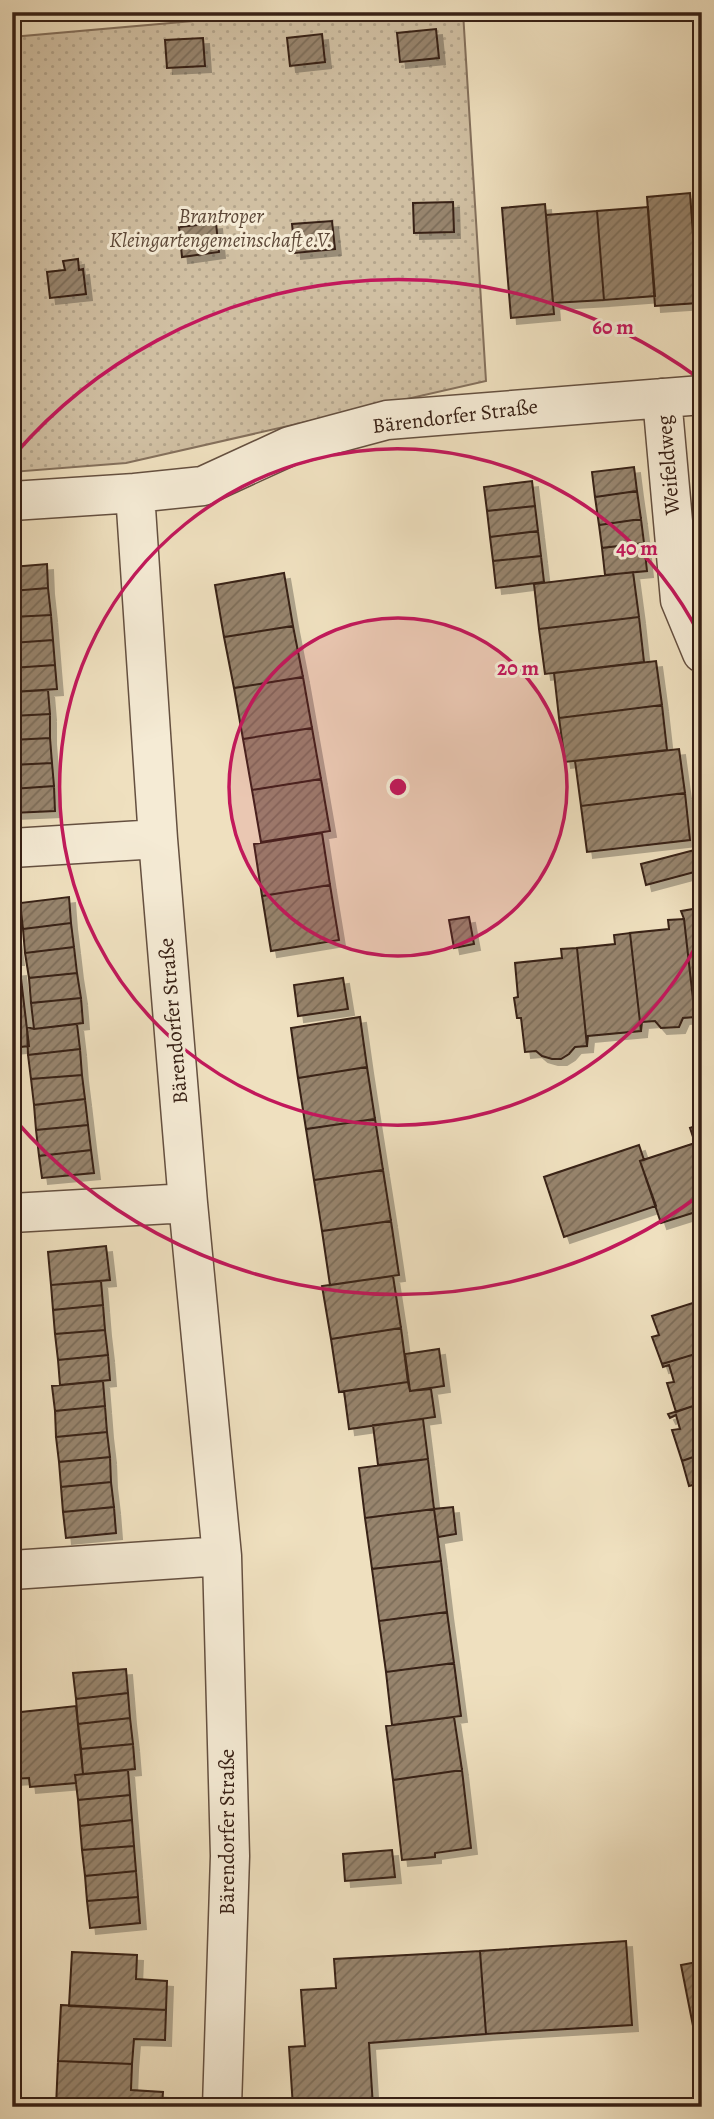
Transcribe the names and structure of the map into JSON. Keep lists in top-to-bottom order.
{
  "streets": {
    "street": ["Bärendorfer Straße", "Weifeldweg"]
  },
  "crossings": [
    ["Bärendorfer Straße", "Weifeldweg"]
  ],
  "parks": ["Brantroper Kleingartengemeinschaft e.V."],
  "rings": ["60 m", "40 m", "20 m"]
}
